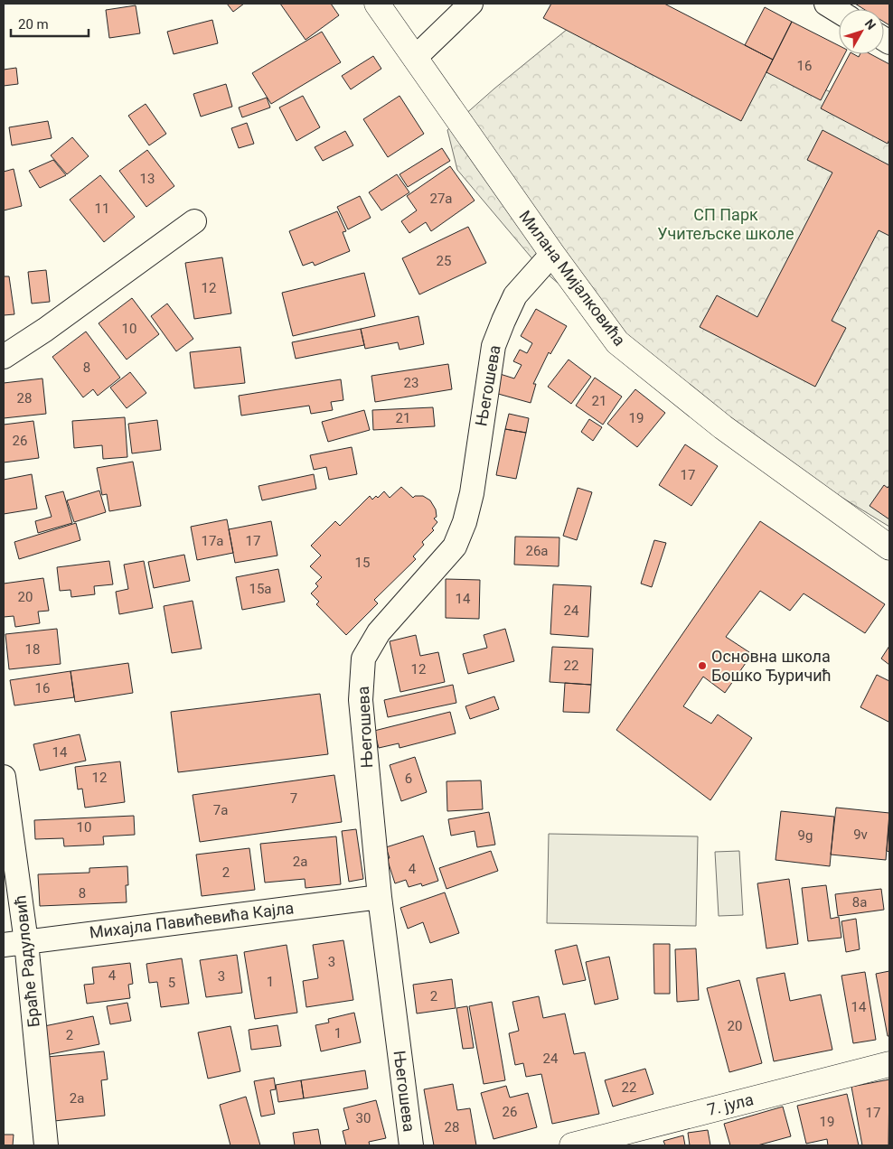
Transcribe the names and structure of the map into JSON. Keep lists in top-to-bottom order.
{
  "streets": {
    "street": [
      "Милана Мијалковића",
      "Његошева",
      "Михајла Павићевића Кајла",
      "Браће Радуловић",
      "7. јула"
    ]
  },
  "crossings": [
    ["Милана Мијалковића", "Његошева"],
    ["Његошева", "Михајла Павићевића Кајла"],
    ["Михајла Павићевића Кајла", "Браће Радуловић"]
  ],
  "parks": ["СП Парк Учитељске школе"],
  "places": ["Основна школа Бошко Ђуричић"],
  "house_numbers": [
    "16",
    "13",
    "27a",
    "11",
    "25",
    "12",
    "10",
    "8",
    "23",
    "28",
    "21",
    "21",
    "19",
    "26",
    "17",
    "17a",
    "17",
    "26a",
    "15",
    "15a",
    "20",
    "14",
    "24",
    "18",
    "22",
    "12",
    "16",
    "14",
    "12",
    "6",
    "7",
    "7a",
    "10",
    "9v",
    "9g",
    "2a",
    "4",
    "2",
    "8",
    "8a",
    "3",
    "4",
    "3",
    "1",
    "5",
    "2",
    "14",
    "20",
    "1",
    "2",
    "24",
    "22",
    "2a",
    "26",
    "17",
    "30",
    "19",
    "28"
  ],
  "scale_bar": "20 m",
  "north": "top right"
}
